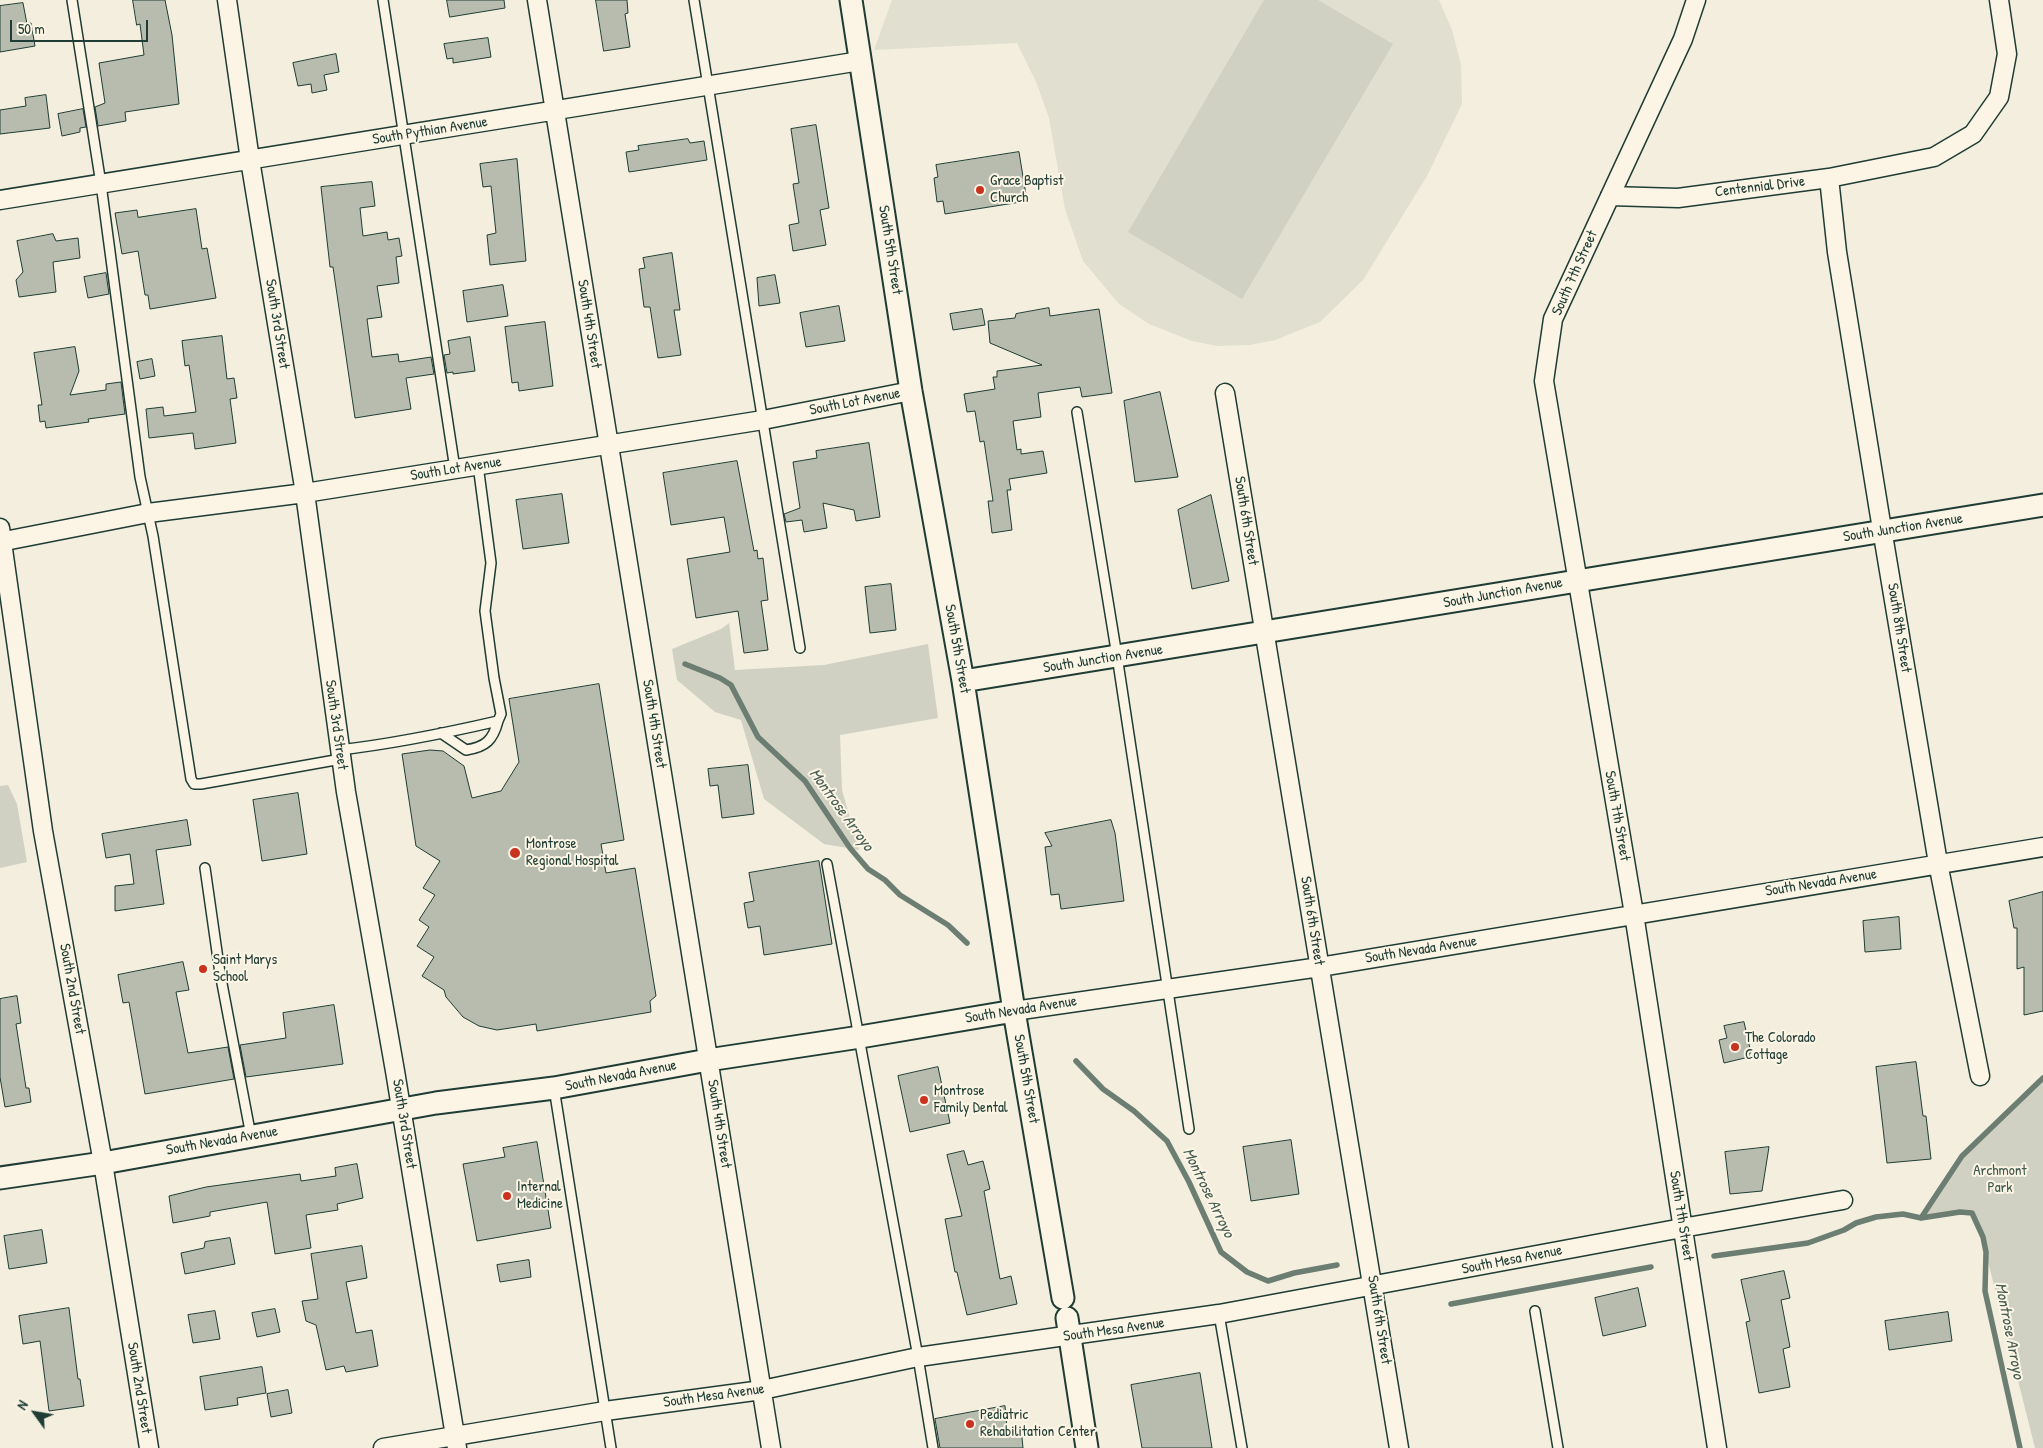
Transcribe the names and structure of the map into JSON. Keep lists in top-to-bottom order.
{
  "streets": {
    "street": [
      "South Pythian Avenue",
      "Centennial Drive",
      "South 5th Street",
      "South 7th Street",
      "South 3rd Street",
      "South 4th Street",
      "South Lot Avenue",
      "South 6th Street",
      "South Junction Avenue",
      "South 8th Street",
      "South Nevada Avenue",
      "South 2nd Street",
      "South Mesa Avenue"
    ]
  },
  "crossings": [
    ["South Pythian Avenue", "South 5th Street"],
    ["South Pythian Avenue", "South 3rd Street"],
    ["South Pythian Avenue", "South 4th Street"],
    ["Centennial Drive", "South 7th Street"],
    ["Centennial Drive", "South 8th Street"],
    ["South 5th Street", "South Lot Avenue"],
    ["South 5th Street", "South Junction Avenue"],
    ["South 5th Street", "South Nevada Avenue"],
    ["South 5th Street", "South Mesa Avenue"],
    ["South 7th Street", "South Junction Avenue"],
    ["South 7th Street", "South Nevada Avenue"],
    ["South 7th Street", "South Mesa Avenue"],
    ["South 3rd Street", "South Lot Avenue"],
    ["South 3rd Street", "South Nevada Avenue"],
    ["South 3rd Street", "South Mesa Avenue"],
    ["South 4th Street", "South Lot Avenue"],
    ["South 4th Street", "South Nevada Avenue"],
    ["South 4th Street", "South Mesa Avenue"],
    ["South Lot Avenue", "South 2nd Street"],
    ["South 6th Street", "South Junction Avenue"],
    ["South 6th Street", "South Nevada Avenue"],
    ["South 6th Street", "South Mesa Avenue"],
    ["South Junction Avenue", "South 8th Street"],
    ["South 8th Street", "South Nevada Avenue"],
    ["South Nevada Avenue", "South 2nd Street"]
  ],
  "water": ["Montrose Arroyo"],
  "parks": ["Archmont Park"],
  "places": [
    "Grace Baptist Church",
    "Montrose Regional Hospital",
    "Saint Marys School",
    "The Colorado Cottage",
    "Montrose Family Dental",
    "Internal Medicine",
    "Pediatric Rehabilitation Center"
  ],
  "scale_bar": "50 m",
  "north": "top left"
}
